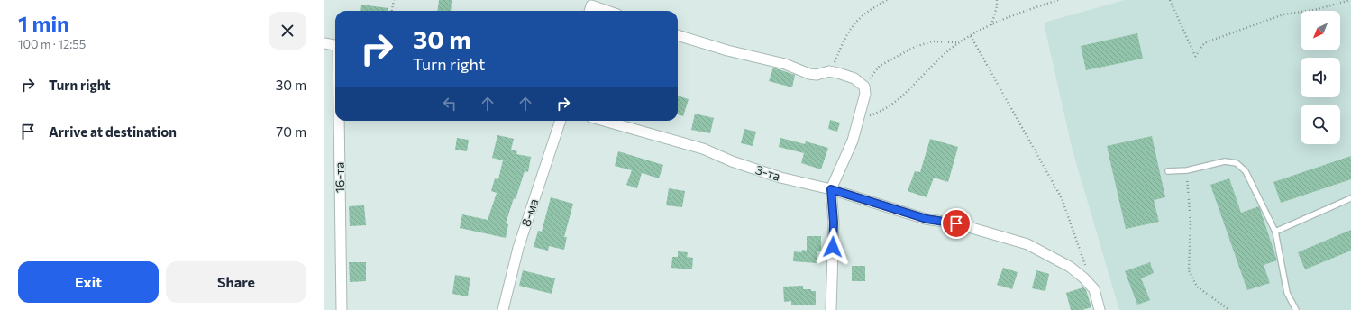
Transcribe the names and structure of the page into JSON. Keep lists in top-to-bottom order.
{
  "streets": {
    "street": ["3-та", "16-та", "8-ма"]
  },
  "north": "bottom left",
  "page": {
    "heading": ["1 min", "100 m · 12:55"],
    "turn": ["30 m", "Turn right"],
    "list": [
      {
        "name": "Turn right",
        "value": "30 m"
      },
      {
        "name": "Arrive at destination",
        "value": "70 m"
      }
    ],
    "buttons": ["Exit", "Share"]
  }
}
